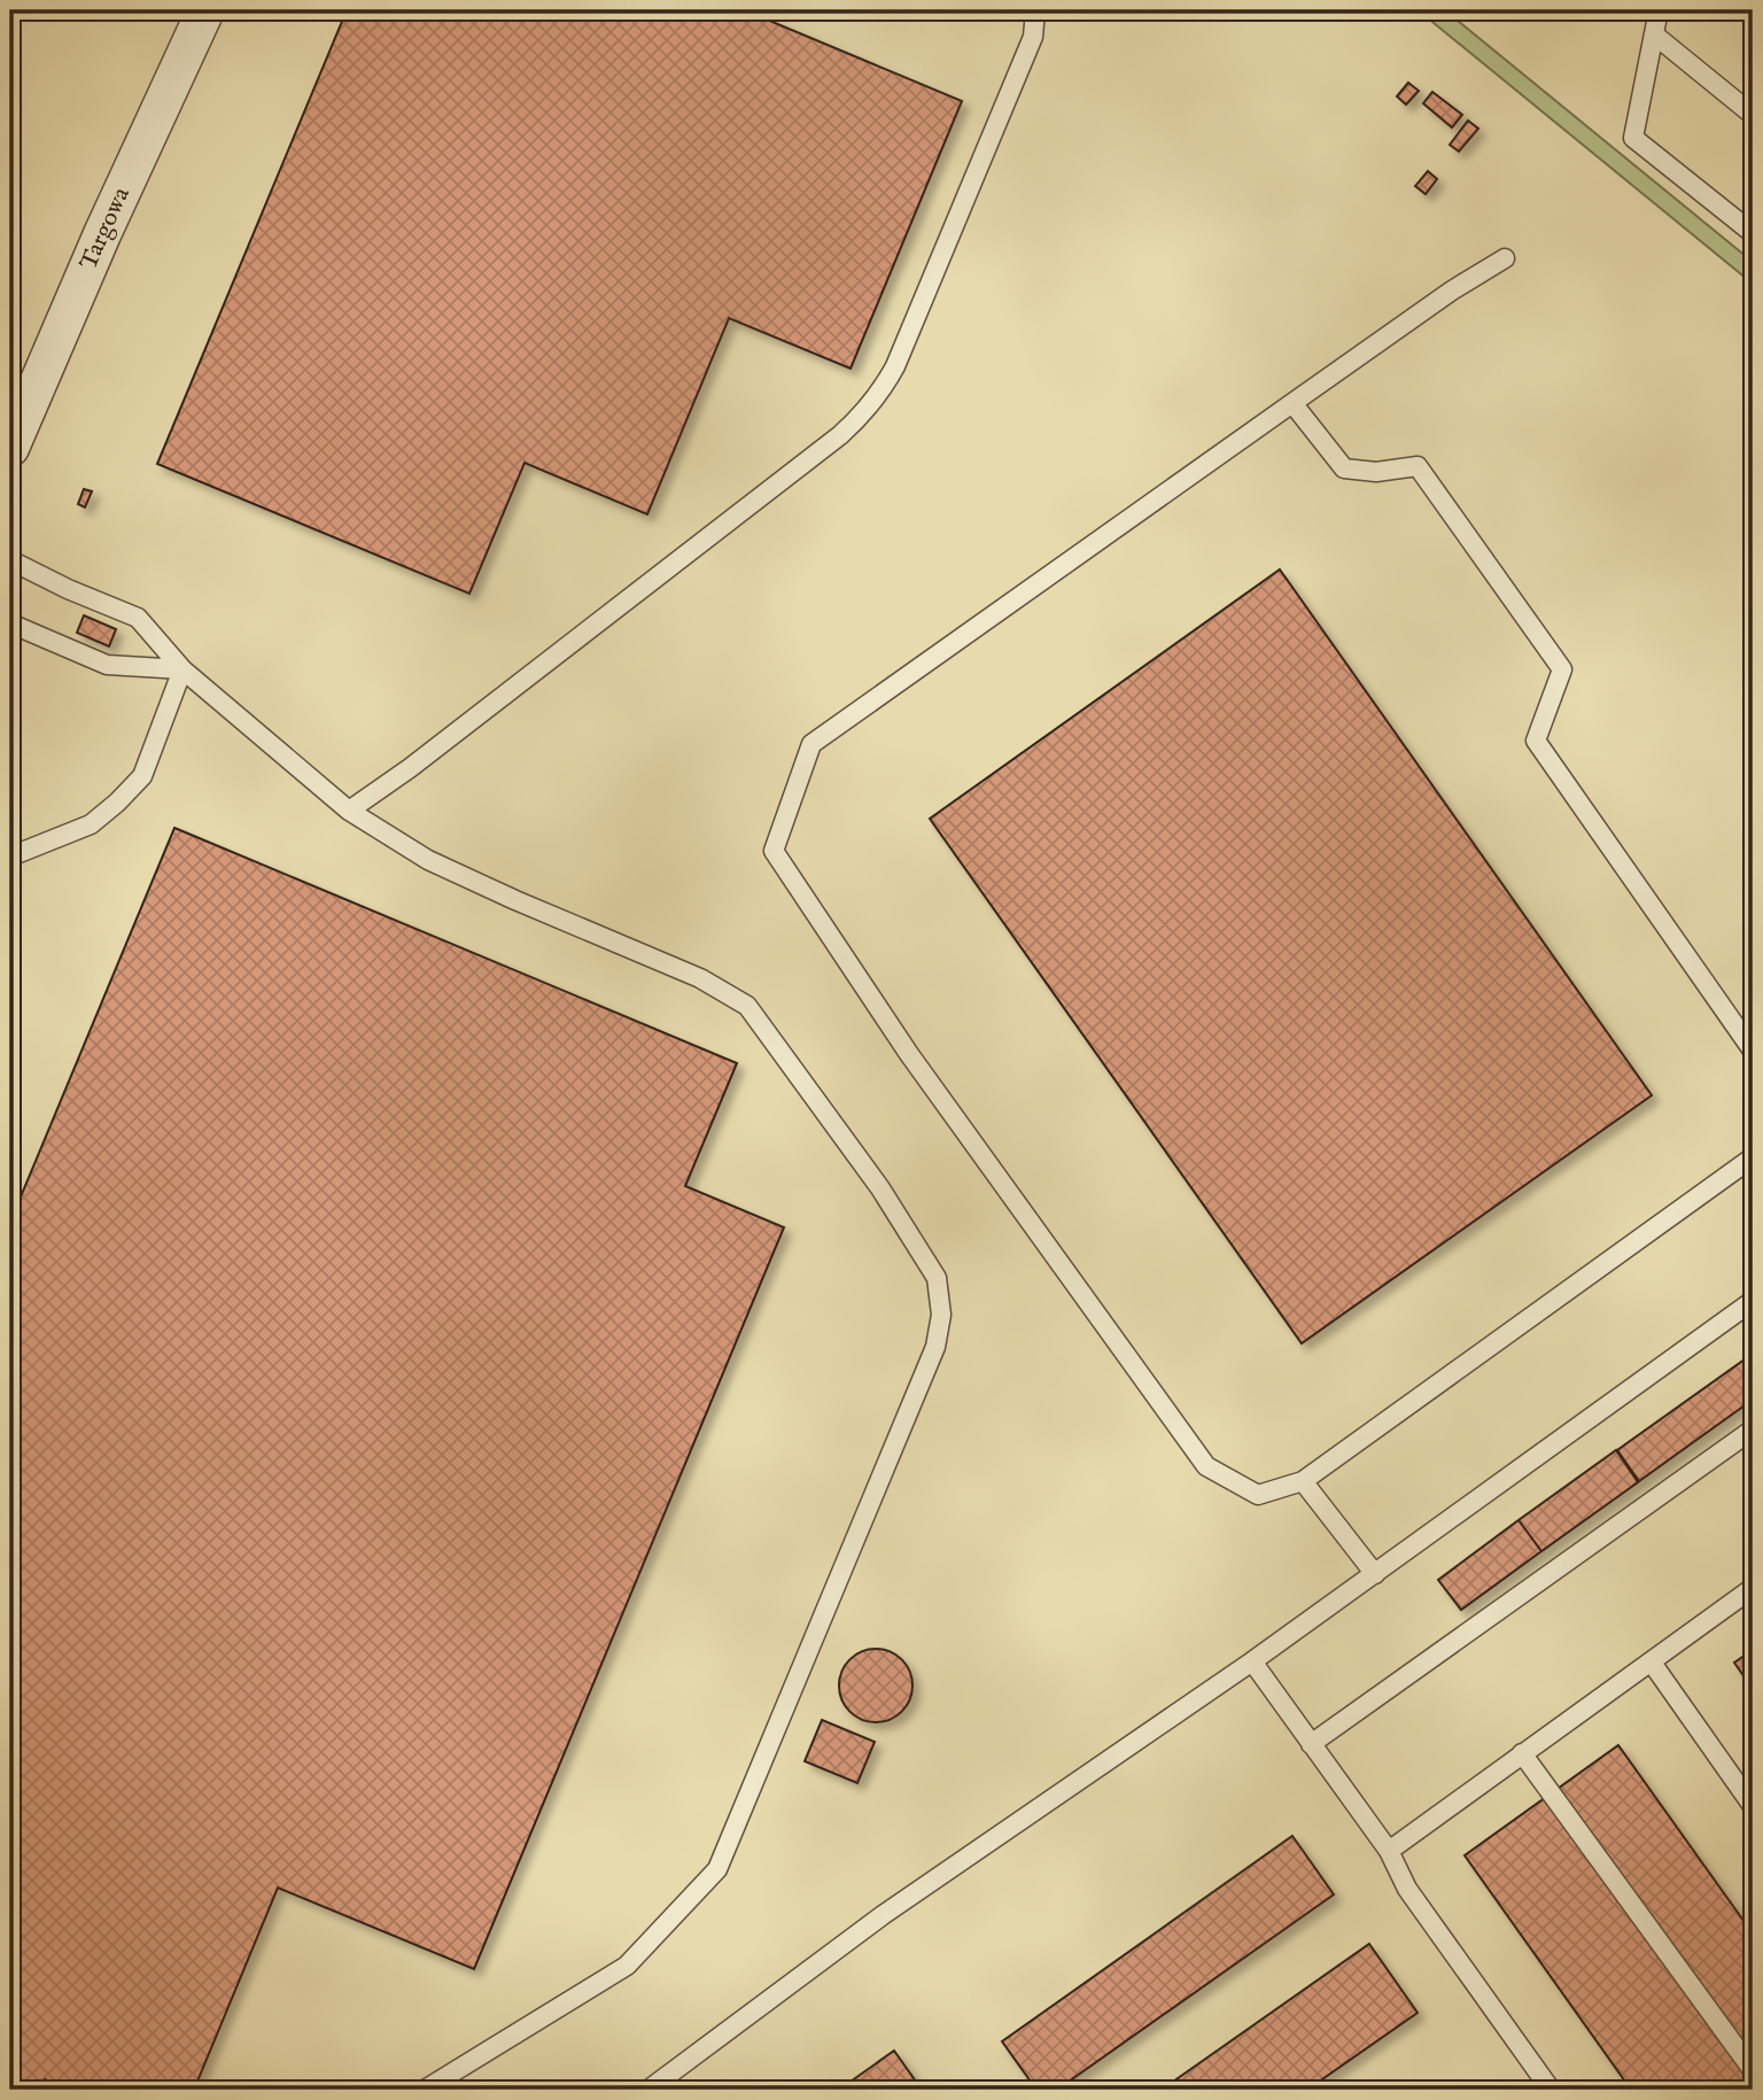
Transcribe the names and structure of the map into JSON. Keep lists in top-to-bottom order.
{
  "streets": {
    "street": ["Targowa"]
  }
}
